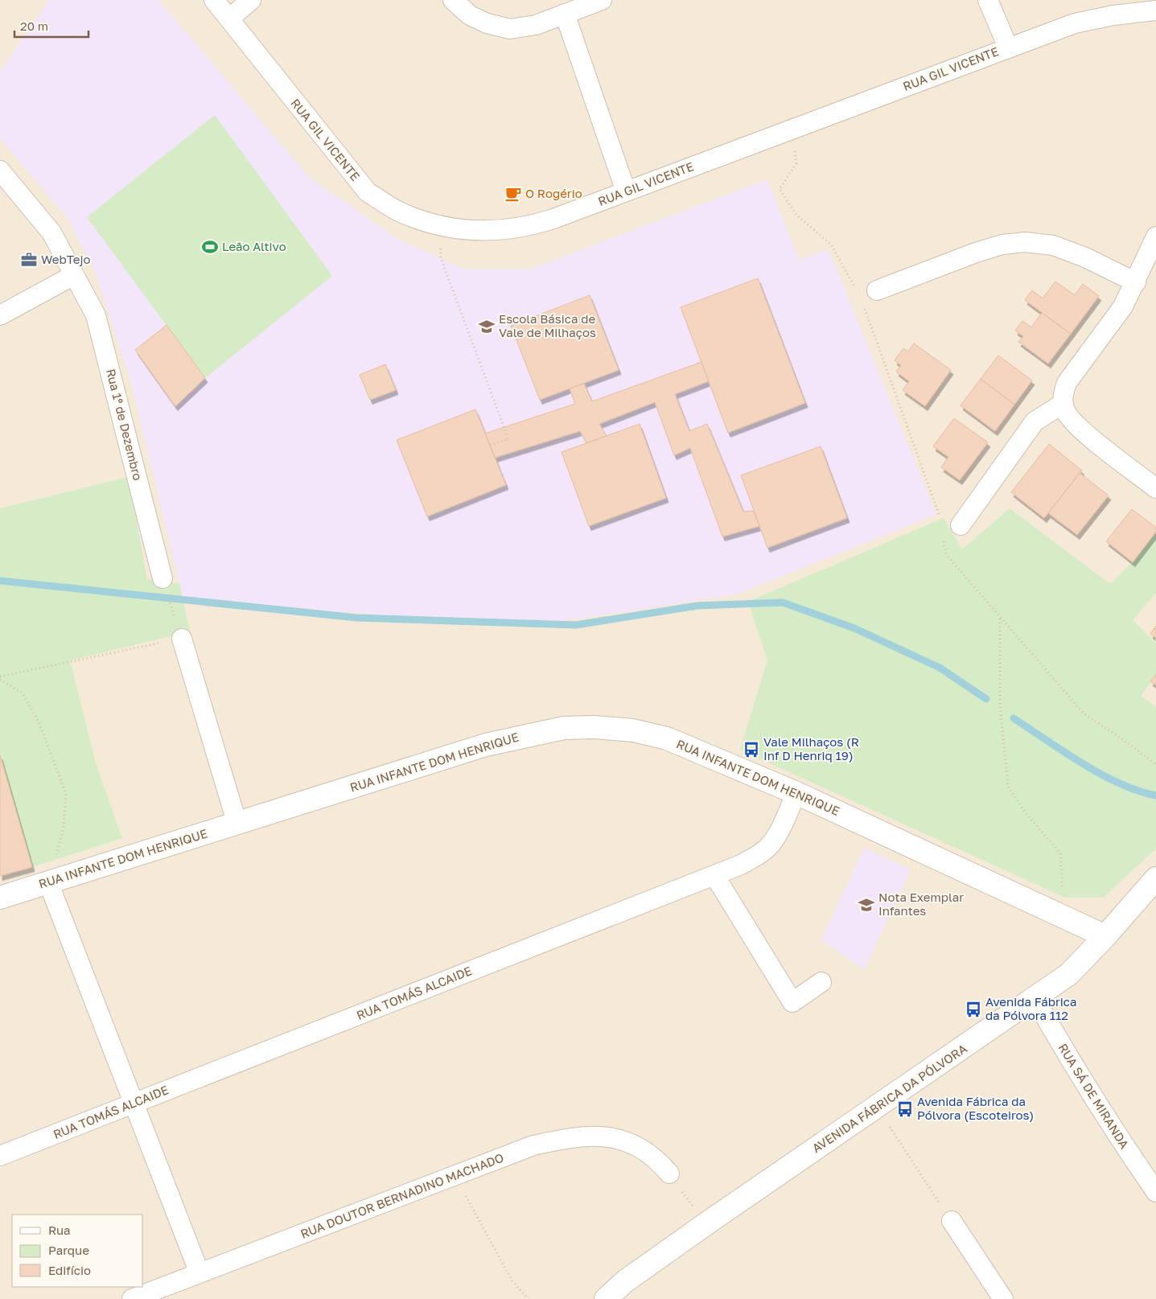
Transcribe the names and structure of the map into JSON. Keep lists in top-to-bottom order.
{
  "streets": {
    "street": [
      "RUA GIL VICENTE",
      "Rua 1º de Dezembro",
      "RUA INFANTE DOM HENRIQUE",
      "RUA TOMÁS ALCAIDE",
      "RUA SÁ DE MIRANDA",
      "AVENIDA FÁBRICA DA PÓLVORA",
      "RUA DOUTOR BERNADINO MACHADO"
    ]
  },
  "crossings": [
    ["RUA INFANTE DOM HENRIQUE", "RUA TOMÁS ALCAIDE"],
    ["RUA INFANTE DOM HENRIQUE", "AVENIDA FÁBRICA DA PÓLVORA"],
    ["RUA SÁ DE MIRANDA", "AVENIDA FÁBRICA DA PÓLVORA"]
  ],
  "places": {
    "cafe": ["O Rogério"],
    "sports": ["Leão Altivo"],
    "office": ["WebTejo"],
    "school or university": ["Escola Básica de Vale de Milhaços", "Nota Exemplar Infantes"],
    "bus stop": ["Vale Milhaços (R Inf D Henriq 19)", "Avenida Fábrica da Pólvora 112", "Avenida Fábrica da Pólvora (Escoteiros)"]
  },
  "legend": ["Rua", "Parque", "Edifício"],
  "scale_bar": "20 m"
}
